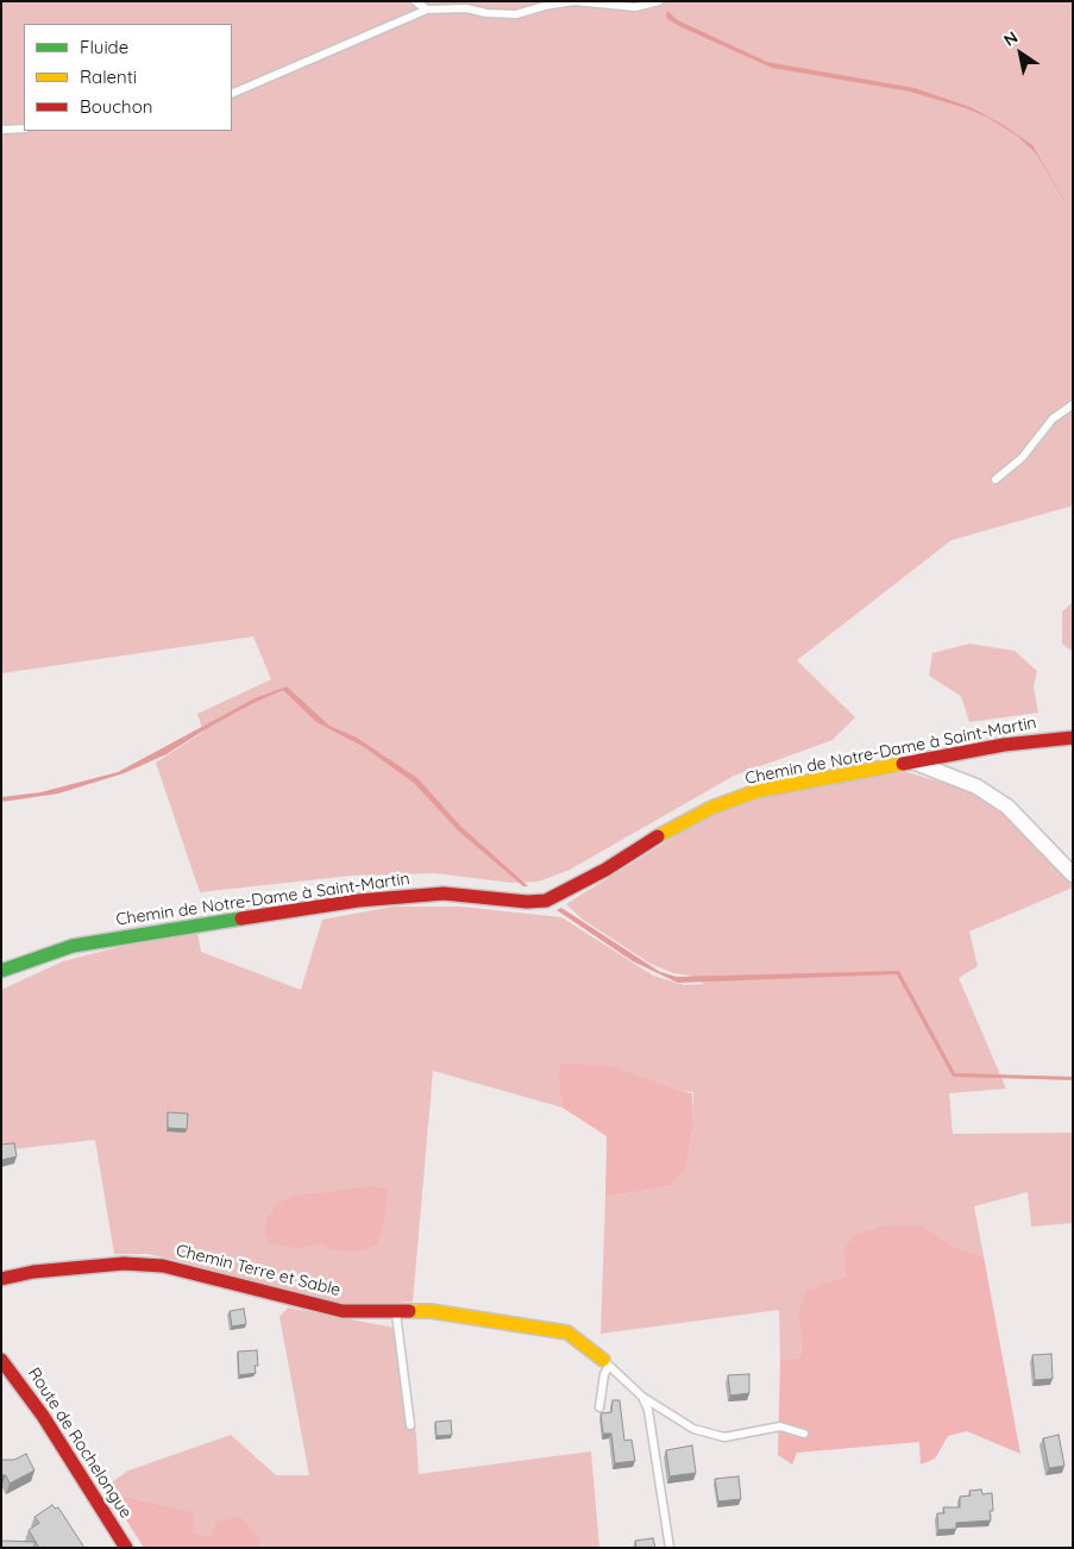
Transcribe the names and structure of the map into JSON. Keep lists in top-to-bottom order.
{
  "streets": {
    "street": ["Chemin de Notre-Dame à Saint-Martin", "Chemin Terre et Sable", "Route de Rochelongue"]
  },
  "legend": ["Fluide", "Ralenti", "Bouchon"],
  "north": "top left"
}
